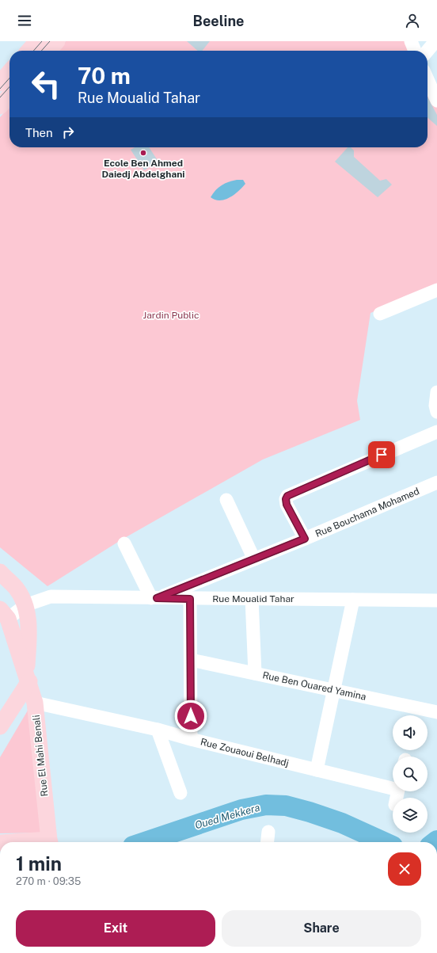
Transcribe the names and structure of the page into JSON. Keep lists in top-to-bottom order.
{
  "streets": {
    "main road": ["Rue El Mahi Benali"],
    "street": [
      "Rue Bouchama Mohamed",
      "Rue Moualid Tahar",
      "Rue Ben Ouared Yamina",
      "Rue Zouaoui Belhadj"
    ]
  },
  "crossings": [
    ["Rue Bouchama Mohamed", "Rue Moualid Tahar"],
    ["Rue Zouaoui Belhadj", "Rue El Mahi Benali"]
  ],
  "water": ["Oued Mekkera"],
  "parks": ["Jardin Public"],
  "places": ["Ecole Ben Ahmed Daiedj Abdelghani"],
  "page": {
    "header": "Beeline",
    "turn": ["70 m", "Rue Moualid Tahar"],
    "then": "Then",
    "heading": ["1 min", "270 m · 09:35"],
    "buttons": ["Exit", "Share"]
  }
}
